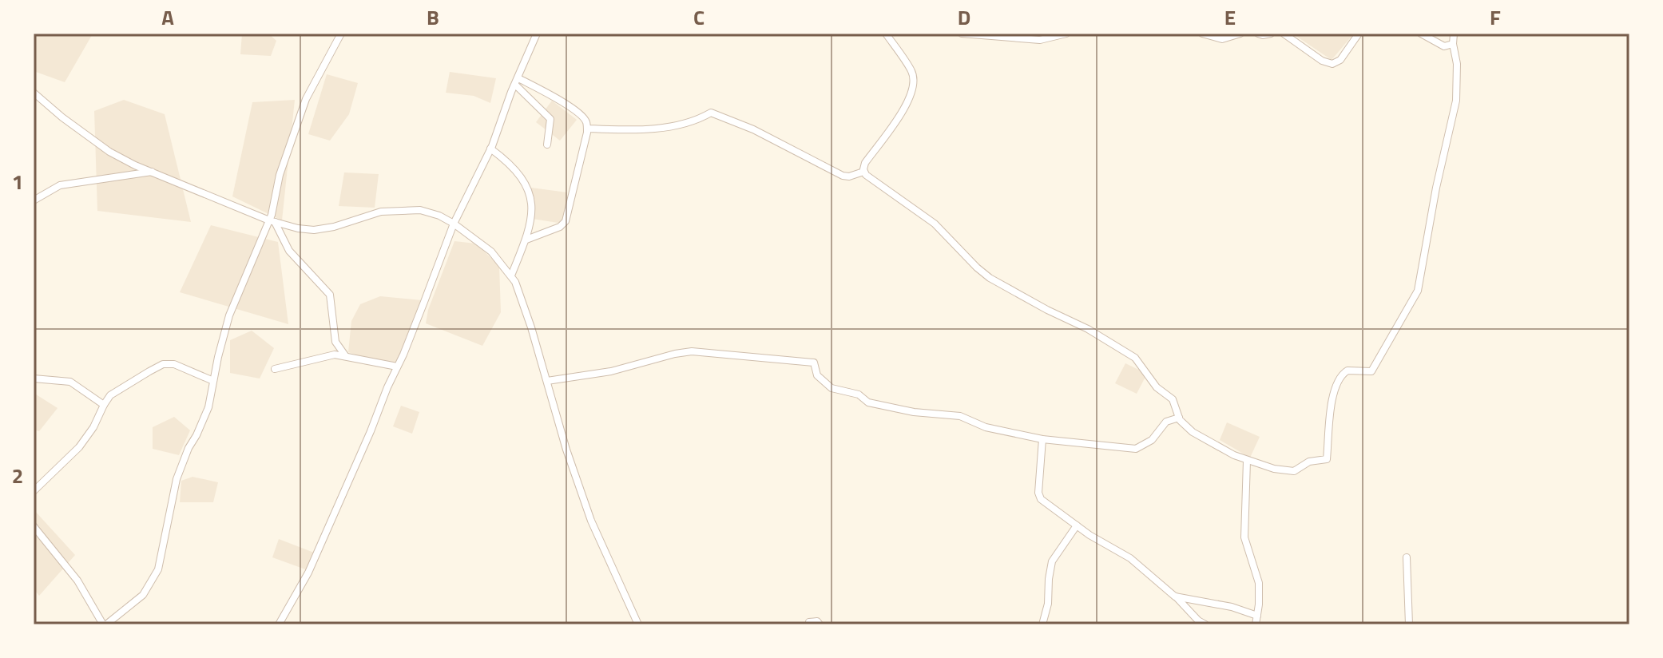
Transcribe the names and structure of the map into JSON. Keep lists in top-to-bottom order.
{
  "grid": {
    "columns": [
      "A",
      "B",
      "C",
      "D",
      "E",
      "F"
    ],
    "rows": ["1", "2"]
  }
}
